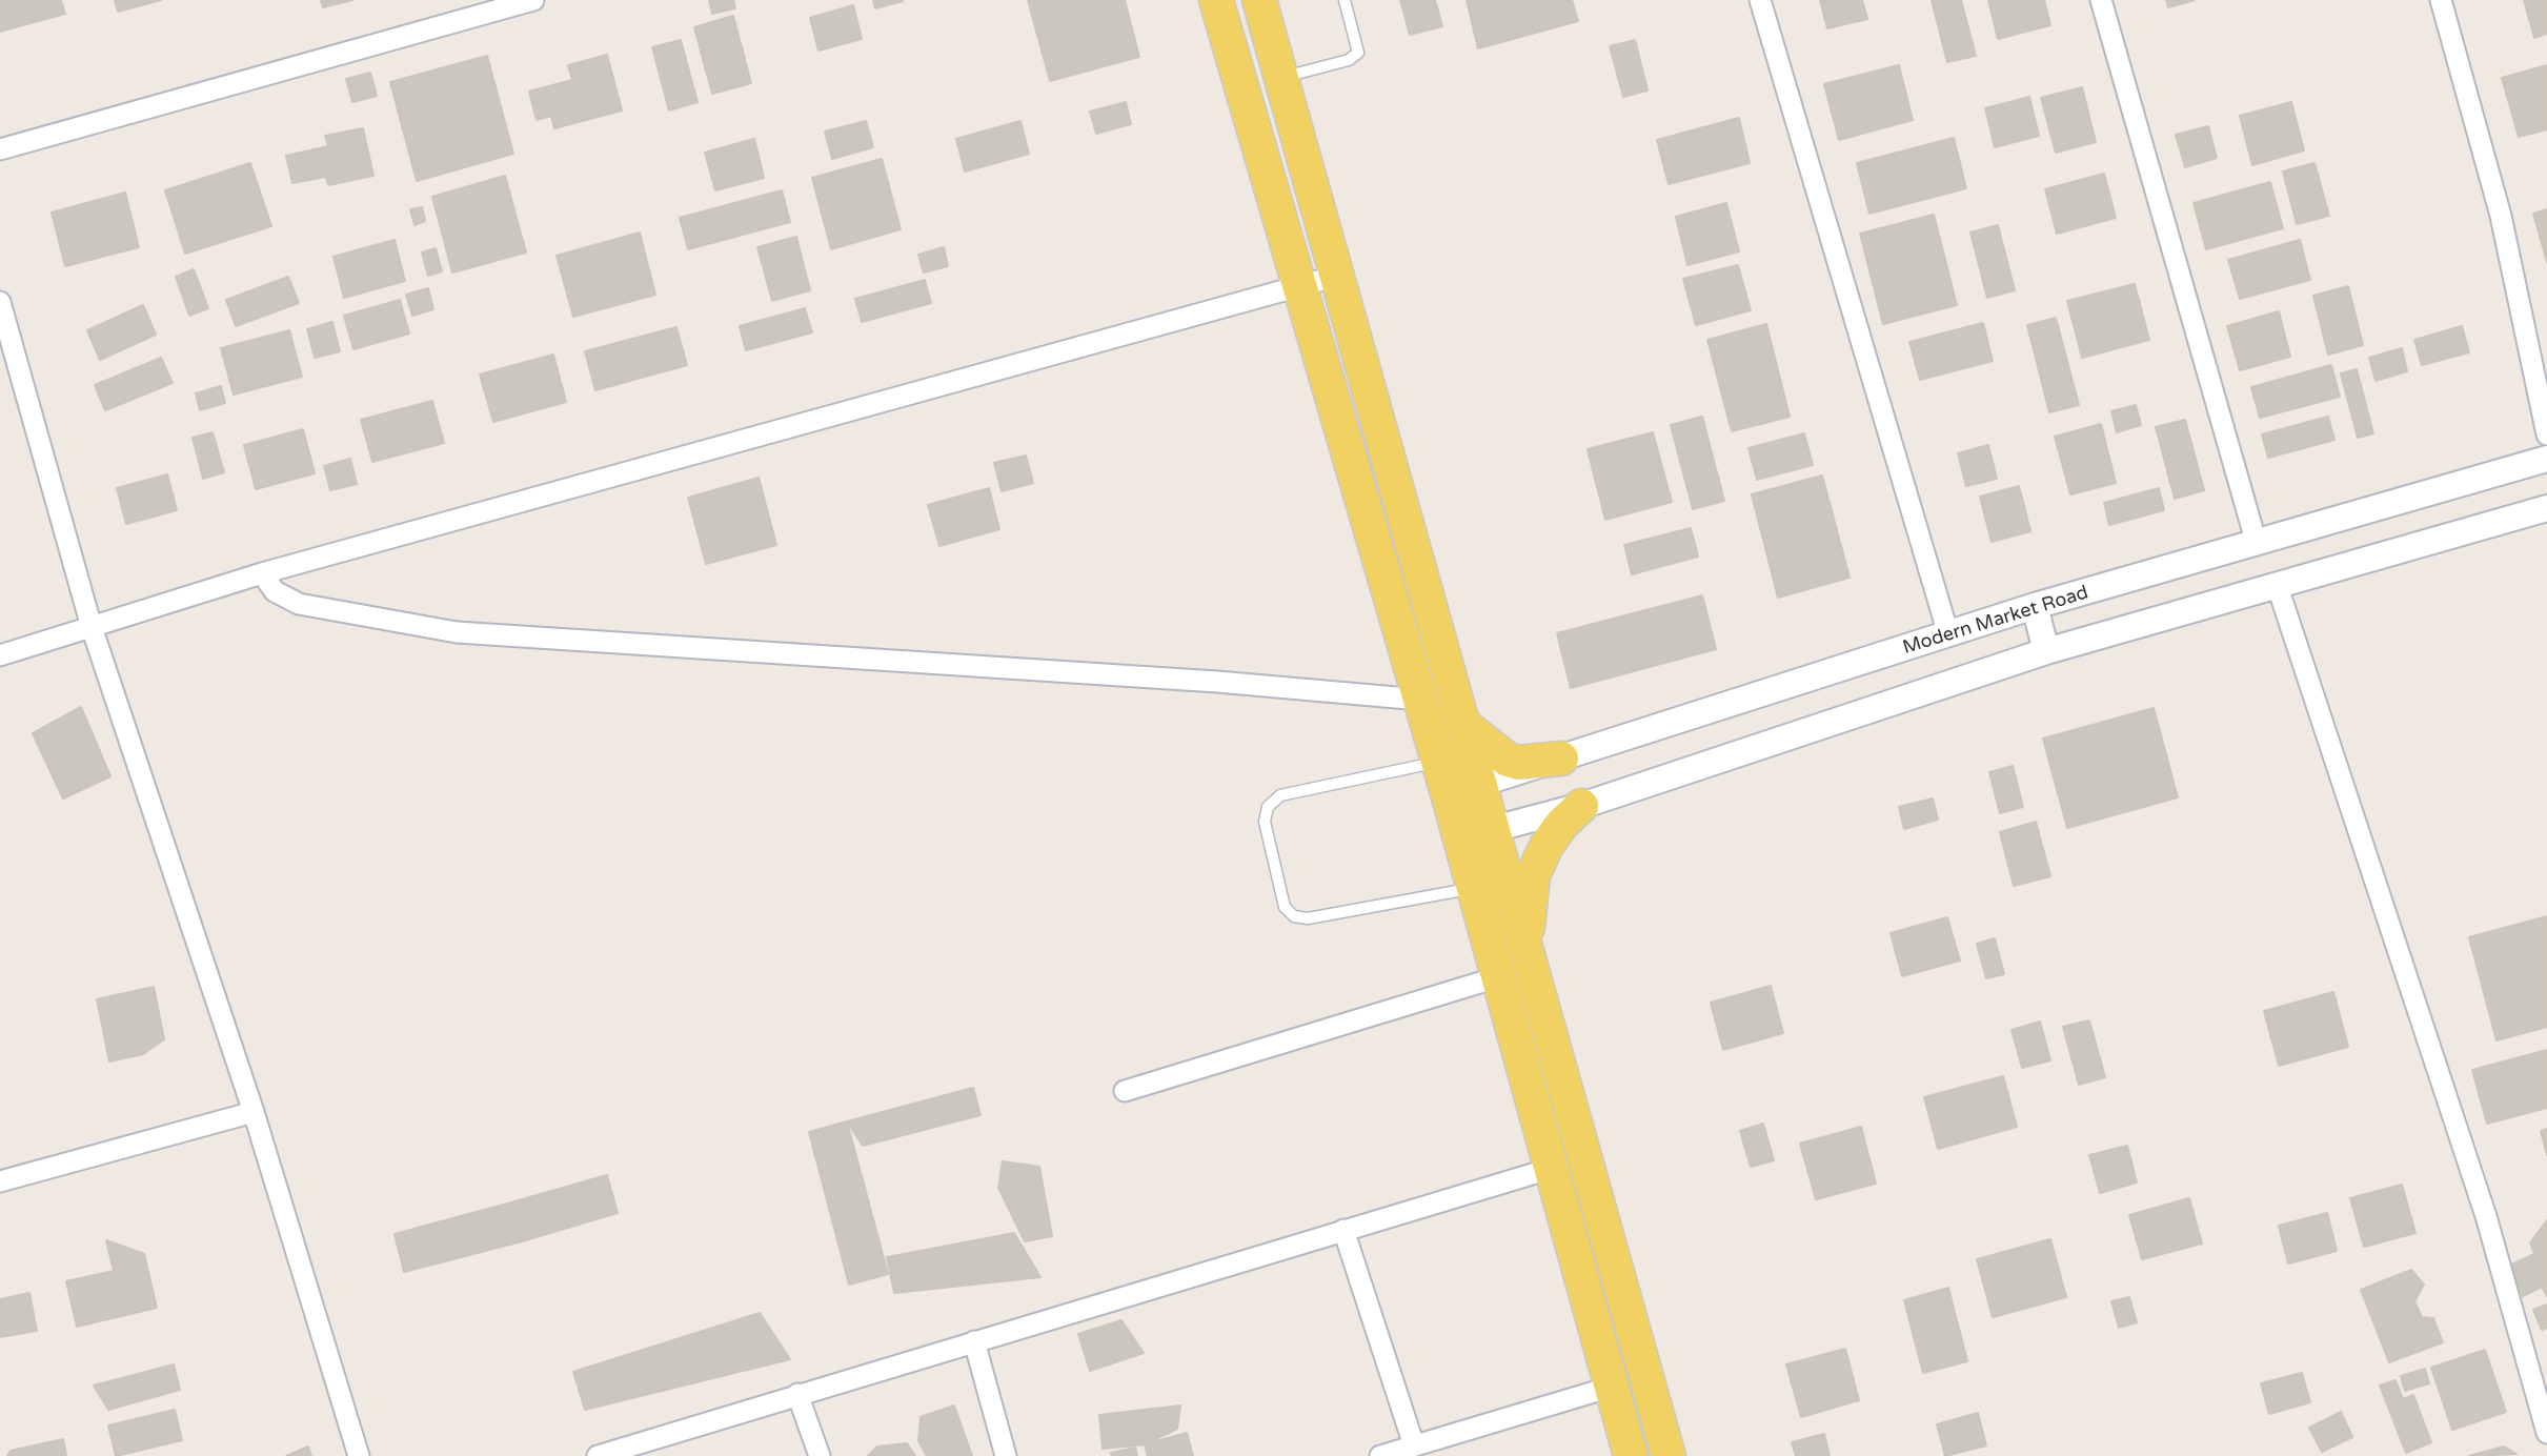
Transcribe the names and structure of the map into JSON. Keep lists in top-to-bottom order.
{
  "streets": {
    "street": ["Modern Market Road"]
  }
}
